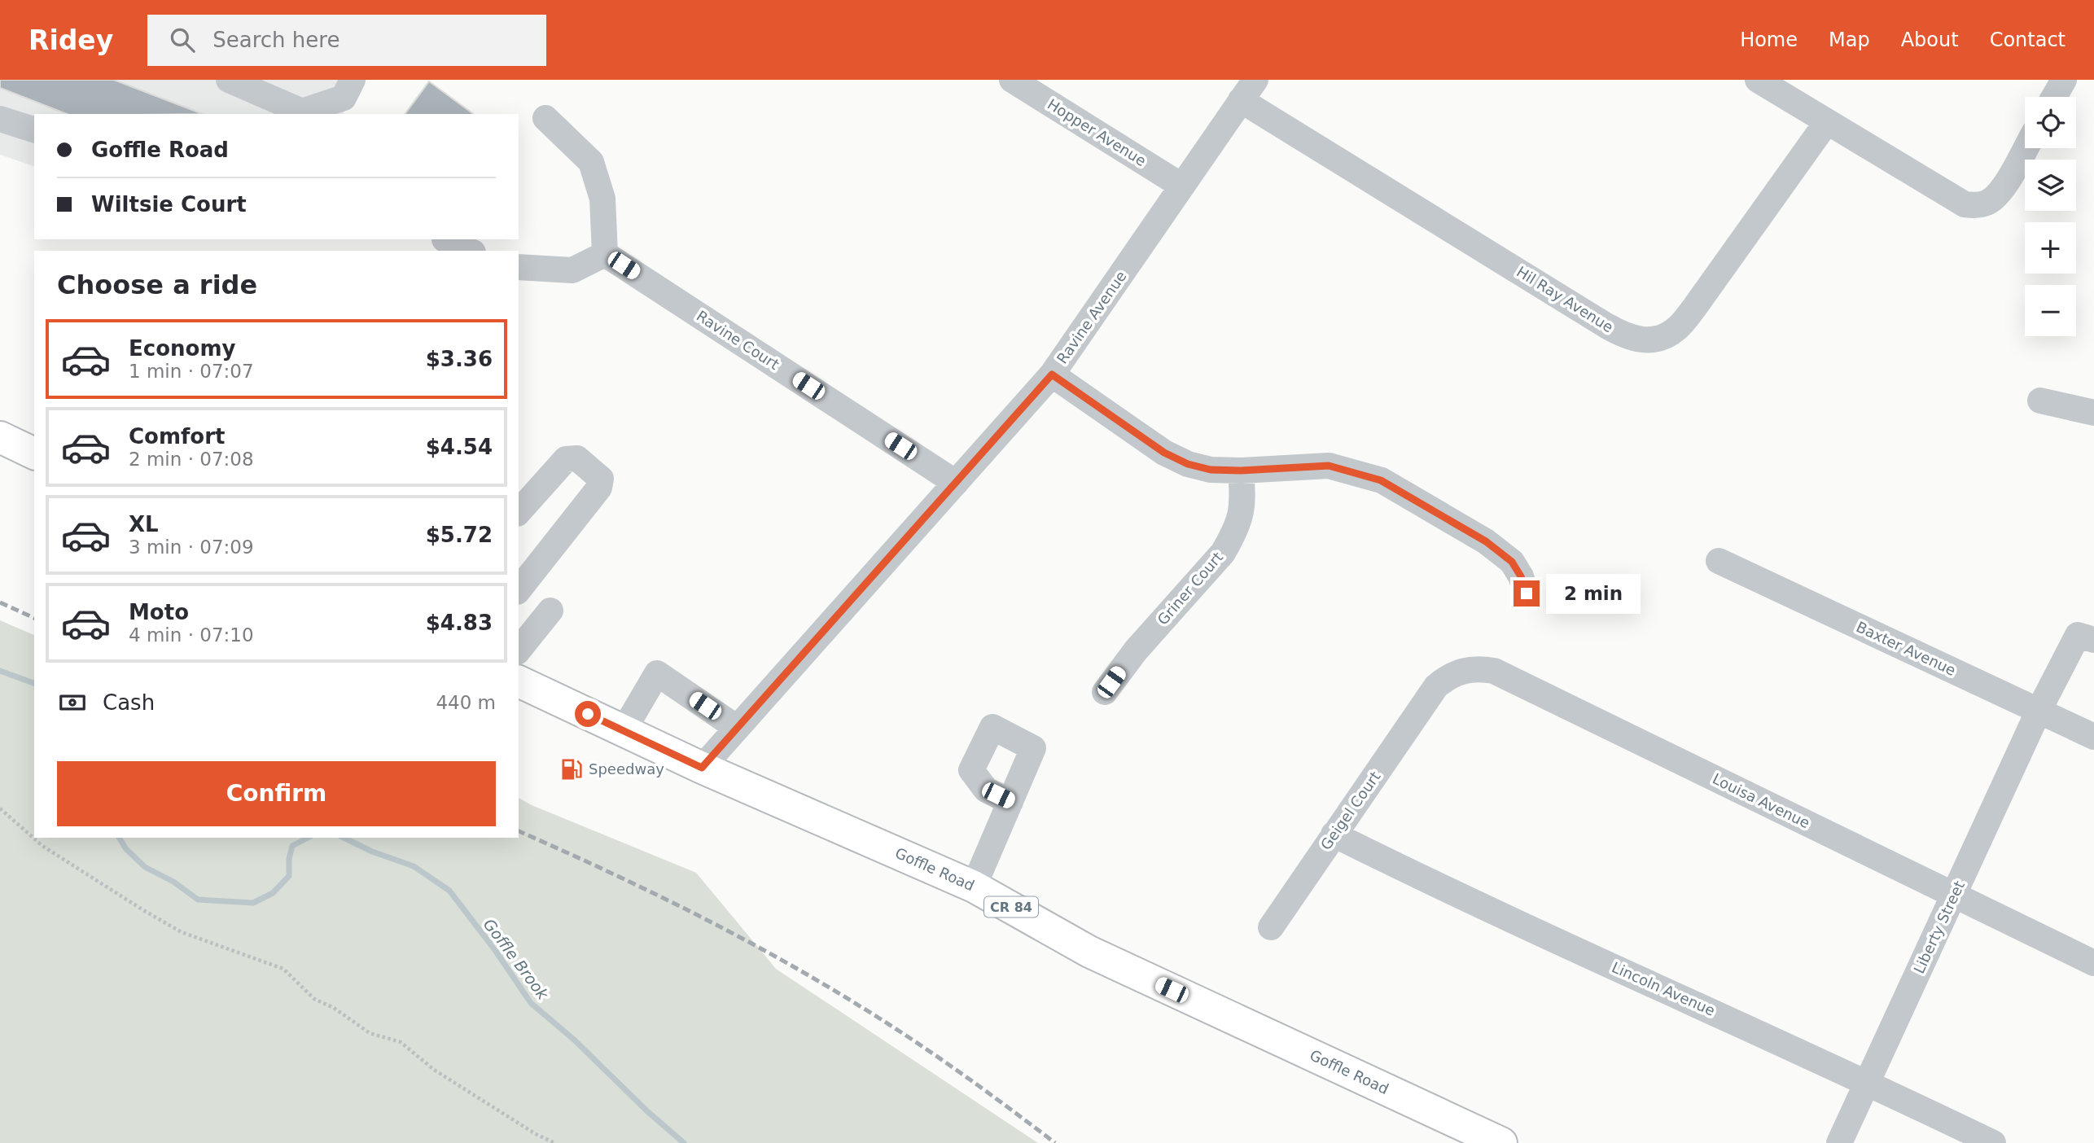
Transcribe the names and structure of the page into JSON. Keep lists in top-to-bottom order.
{
  "streets": {
    "main road": ["Goffle Road", "CR 84"],
    "street": [
      "Hopper Avenue",
      "Hil Ray Avenue",
      "Ravine Avenue",
      "Ravine Court",
      "Griner Court",
      "Baxter Avenue",
      "Louisa Avenue",
      "Geigel Court",
      "Liberty Street",
      "Lincoln Avenue"
    ]
  },
  "crossings": [
    ["Hopper Avenue", "Ravine Avenue"],
    ["Hil Ray Avenue", "Ravine Avenue"],
    ["Ravine Avenue", "Ravine Court"],
    ["Ravine Avenue", "Goffle Road"],
    ["Baxter Avenue", "Liberty Street"],
    ["Louisa Avenue", "Geigel Court"],
    ["Louisa Avenue", "Liberty Street"],
    ["Geigel Court", "Lincoln Avenue"],
    ["Liberty Street", "Lincoln Avenue"]
  ],
  "water": ["Goffle Brook"],
  "places": {
    "fuel station": ["Speedway"]
  },
  "page": {
    "header": "Ridey",
    "search": "Search here",
    "nav": [
      "Home",
      "Map",
      "About",
      "Contact"
    ],
    "map_buttons": ["+", "−"],
    "banner": ["Goffle Road", "Wiltsie Court"],
    "heading": "Choose a ride",
    "list": [
      {
        "name": "Economy",
        "note": "1 min · 07:07",
        "value": "$3.36"
      },
      {
        "name": "Comfort",
        "note": "2 min · 07:08",
        "value": "$4.54"
      },
      {
        "name": "XL",
        "note": "3 min · 07:09",
        "value": "$5.72"
      },
      {
        "name": "Moto",
        "note": "4 min · 07:10",
        "value": "$4.83"
      }
    ],
    "bubble": "2 min",
    "pay": ["Cash", "440 m"],
    "buttons": "Confirm"
  }
}
